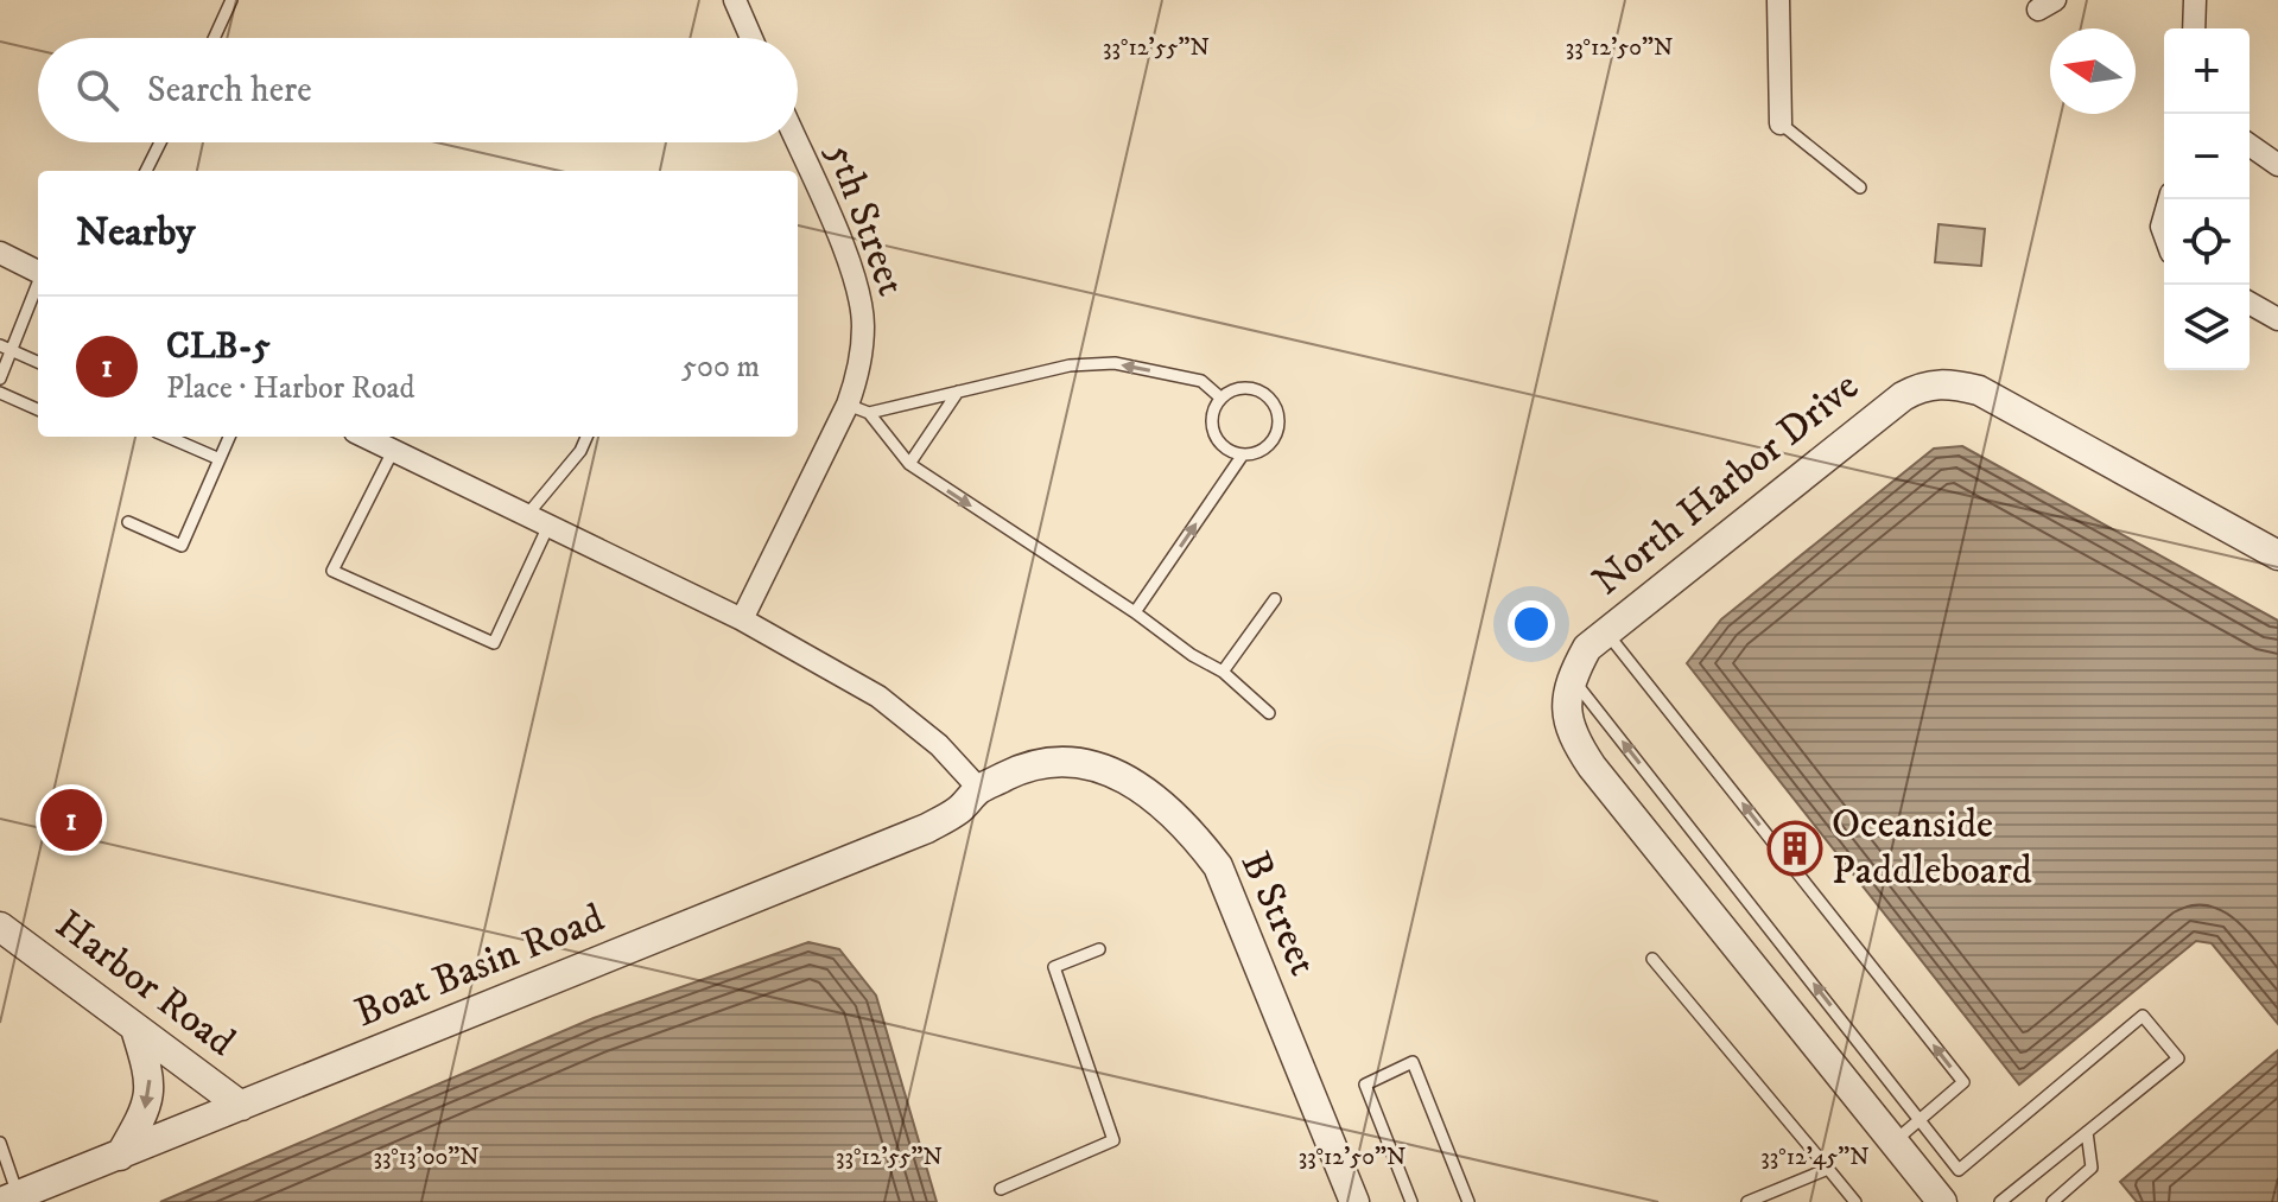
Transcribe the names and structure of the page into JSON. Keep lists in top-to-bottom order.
{
  "streets": {
    "street": [
      "5th Street",
      "North Harbor Drive",
      "B Street",
      "Boat Basin Road",
      "Harbor Road"
    ]
  },
  "crossings": [
    ["B Street", "Boat Basin Road"],
    ["Boat Basin Road", "Harbor Road"]
  ],
  "places": {
    "building": ["Oceanside Paddleboard"]
  },
  "north": "left",
  "page": {
    "map_buttons": ["+", "−"],
    "search": "Search here",
    "heading": "Nearby",
    "list": [
      {
        "mark": "1",
        "name": "CLB-5",
        "note": "Place · Harbor Road",
        "value": "500 m"
      }
    ],
    "pins": "1"
  },
  "coordinates": [
    "33°12'55\"N",
    "33°12'50\"N",
    "33°13'00\"N",
    "33°12'45\"N"
  ]
}
